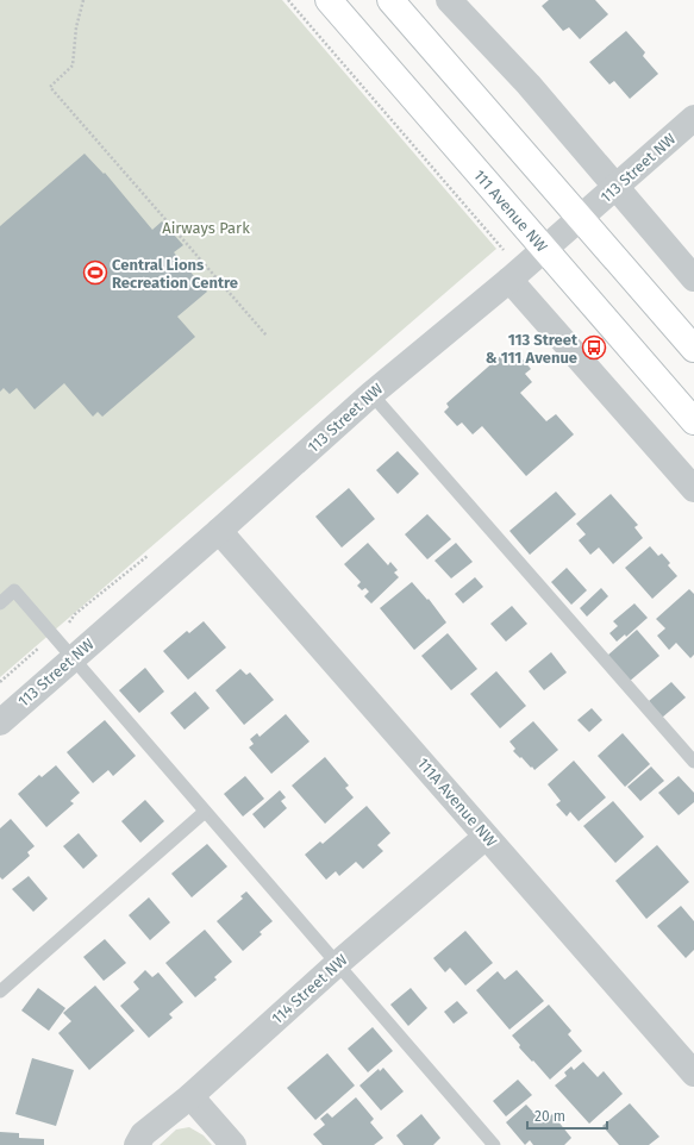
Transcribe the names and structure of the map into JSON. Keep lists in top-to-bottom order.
{
  "streets": {
    "main road": ["111 Avenue NW"],
    "street": ["113 Street NW", "111A Avenue NW", "114 Street NW"]
  },
  "crossings": [
    ["113 Street NW", "111 Avenue NW"],
    ["113 Street NW", "111A Avenue NW"],
    ["111A Avenue NW", "114 Street NW"]
  ],
  "parks": ["Airways Park"],
  "places": {
    "sports": ["Central Lions Recreation Centre"],
    "bus stop": ["113 Street & 111 Avenue"]
  },
  "scale_bar": "20 m"
}
